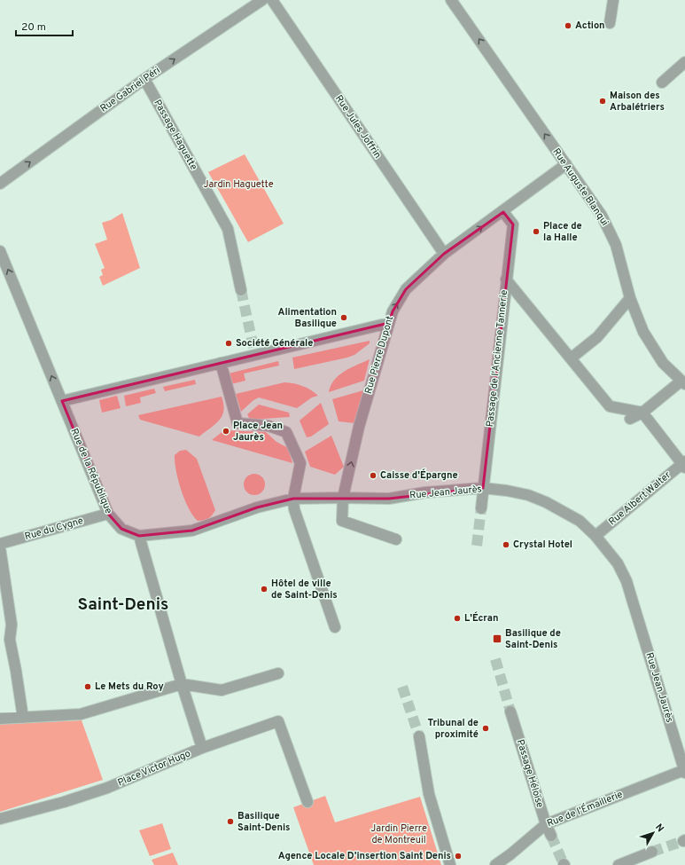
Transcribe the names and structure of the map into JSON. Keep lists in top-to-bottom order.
{
  "streets": {
    "street": [
      "Rue Gabriel Péri",
      "Rue Jules Joffrin",
      "Passage Haguette",
      "Rue Auguste Blanqui",
      "Rue Pierre Dupont",
      "Passage de l'Ancienne Tannerie",
      "Rue de la République",
      "Rue Jean Jaurès",
      "Rue Albert Walter",
      "Rue du Cygne",
      "Place Victor Hugo",
      "Passage Héloïse",
      "Rue de l'Émaillerie"
    ]
  },
  "crossings": [
    ["Rue Gabriel Péri", "Passage Haguette"],
    ["Rue Jules Joffrin", "Rue Pierre Dupont"],
    ["Rue Auguste Blanqui", "Rue Pierre Dupont"],
    ["Rue Pierre Dupont", "Passage de l'Ancienne Tannerie"],
    ["Rue Pierre Dupont", "Rue Jean Jaurès"],
    ["Passage de l'Ancienne Tannerie", "Rue Jean Jaurès"],
    ["Rue de la République", "Rue Jean Jaurès"],
    ["Rue de la République", "Rue du Cygne"],
    ["Rue Jean Jaurès", "Rue Albert Walter"],
    ["Rue Jean Jaurès", "Rue de l'Émaillerie"],
    ["Passage Héloïse", "Rue de l'Émaillerie"]
  ],
  "one_way": [
    "Rue Gabriel Péri",
    "Rue Auguste Blanqui",
    "Rue Pierre Dupont",
    "Rue de la République"
  ],
  "districts": ["Saint-Denis"],
  "parks": ["Jardin Haguette", "Jardin Pierre de Montreuil"],
  "places": {
    "other": [
      "Action",
      "Maison des Arbalétriers",
      "Place de la Halle",
      "Alimentation Basilique",
      "Société Générale",
      "Place Jean Jaurès",
      "Caisse d'Épargne",
      "Crystal Hotel",
      "Hôtel de ville de Saint-Denis",
      "L'Écran",
      "Le Mets du Roy",
      "Tribunal de proximité",
      "Basilique Saint-Denis",
      "Agence Locale D’insertion Saint Denis"
    ],
    "transit": ["Basilique de Saint-Denis"]
  },
  "scale_bar": "20 m",
  "north": "top right"
}
